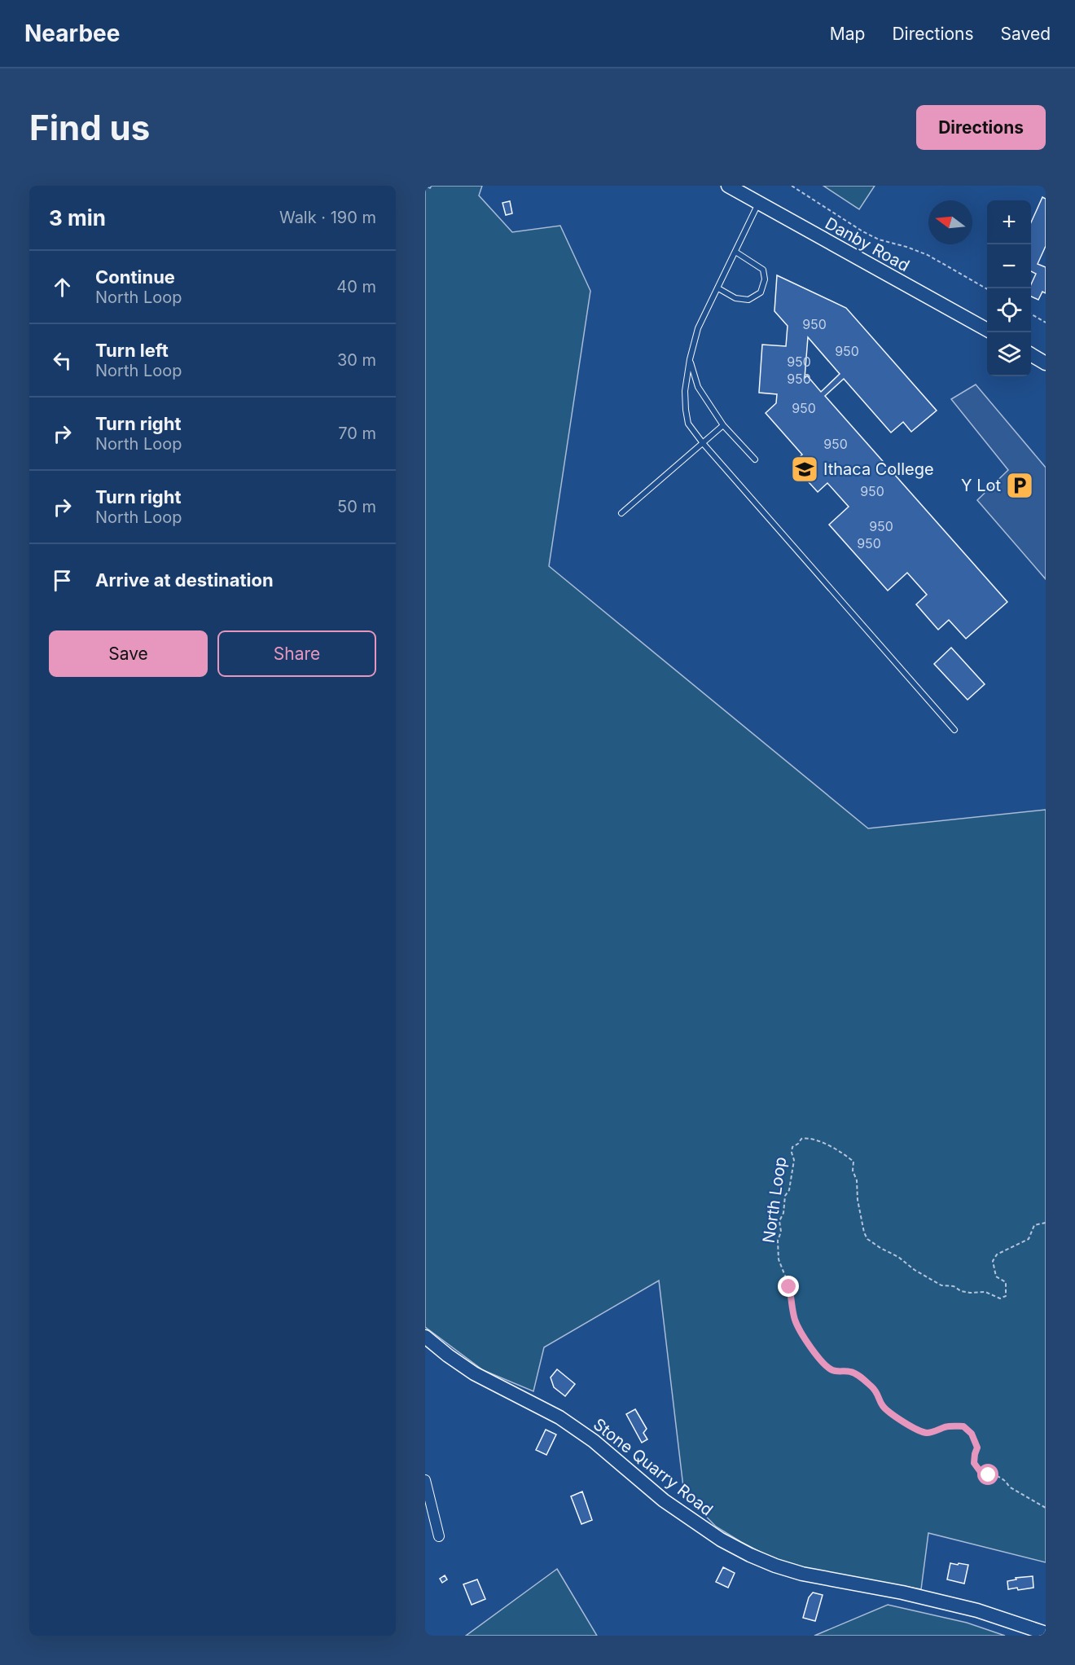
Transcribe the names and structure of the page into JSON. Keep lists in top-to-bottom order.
{
  "streets": {
    "street": ["Danby Road", "Stone Quarry Road"],
    "path": ["North Loop"]
  },
  "places": {
    "school or university": ["Ithaca College"],
    "parking": ["Y Lot"]
  },
  "house_numbers": [
    "950",
    "950",
    "950",
    "950",
    "950",
    "950",
    "950",
    "950",
    "950"
  ],
  "north": "left",
  "page": {
    "header": "Nearbee",
    "nav": ["Map", "Directions", "Saved"],
    "buttons": [
      "Directions",
      ["Save", "Share"]
    ],
    "title": "Find us",
    "heading": ["3 min", "Walk · 190 m"],
    "map_buttons": ["+", "−"],
    "list": [
      ["Continue", "North Loop", "40 m"],
      ["Turn left", "North Loop", "30 m"],
      ["Turn right", "North Loop", "70 m"],
      ["Turn right", "North Loop", "50 m"],
      "Arrive at destination"
    ]
  }
}
